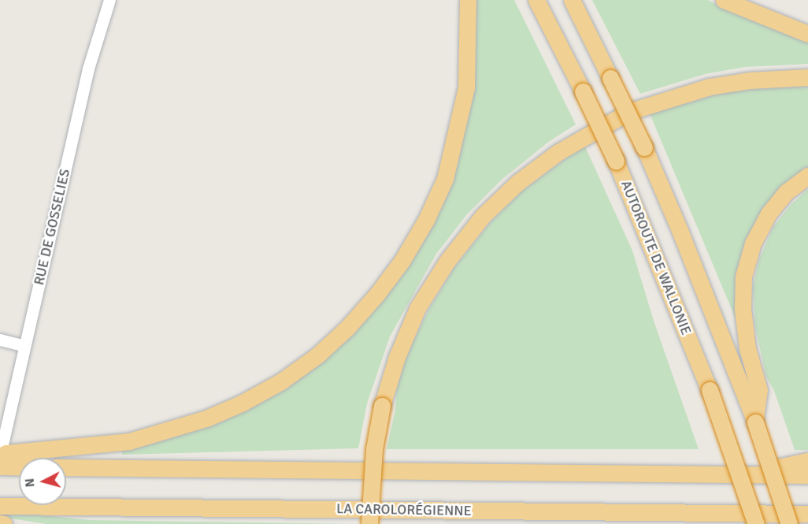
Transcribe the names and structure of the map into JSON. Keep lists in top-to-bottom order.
{
  "streets": {
    "highway": ["AUTOROUTE DE WALLONIE", "LA CAROLORÉGIENNE"],
    "street": ["RUE DE GOSSELIES"]
  },
  "north": "left"
}
